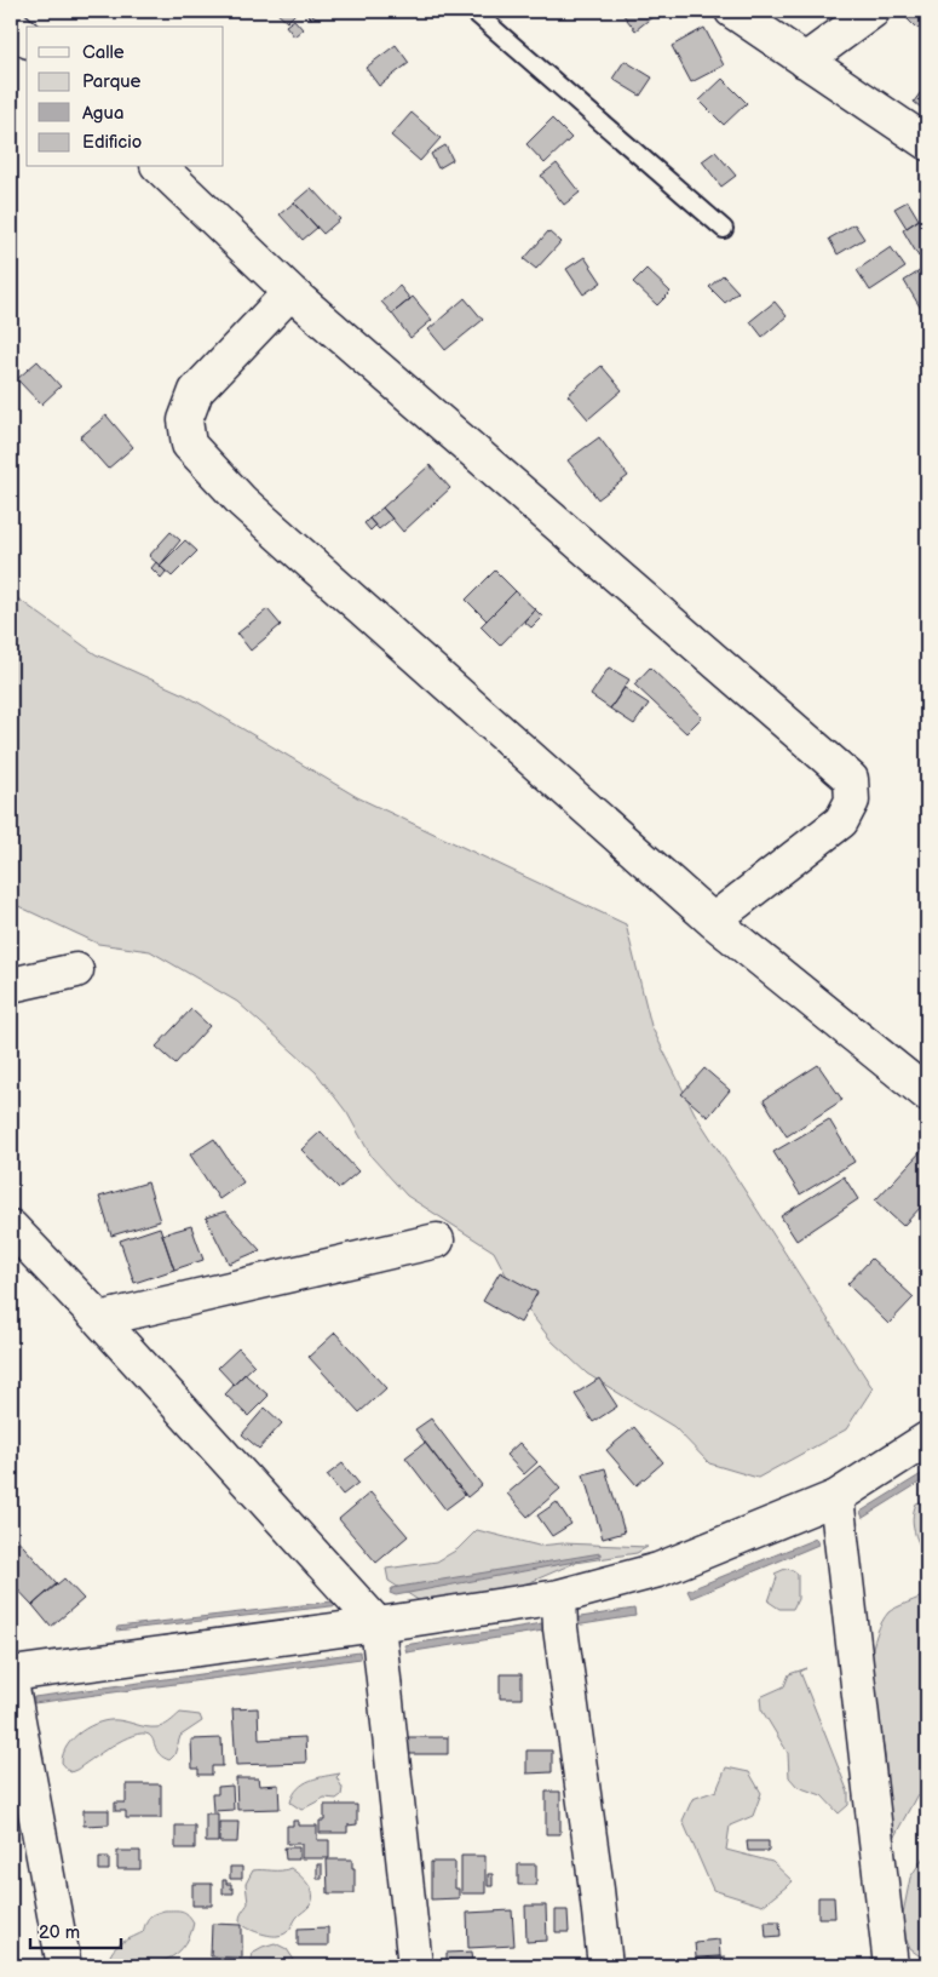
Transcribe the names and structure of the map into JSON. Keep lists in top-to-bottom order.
{
  "legend": [
    "Calle",
    "Parque",
    "Agua",
    "Edificio"
  ],
  "scale_bar": "20 m"
}
